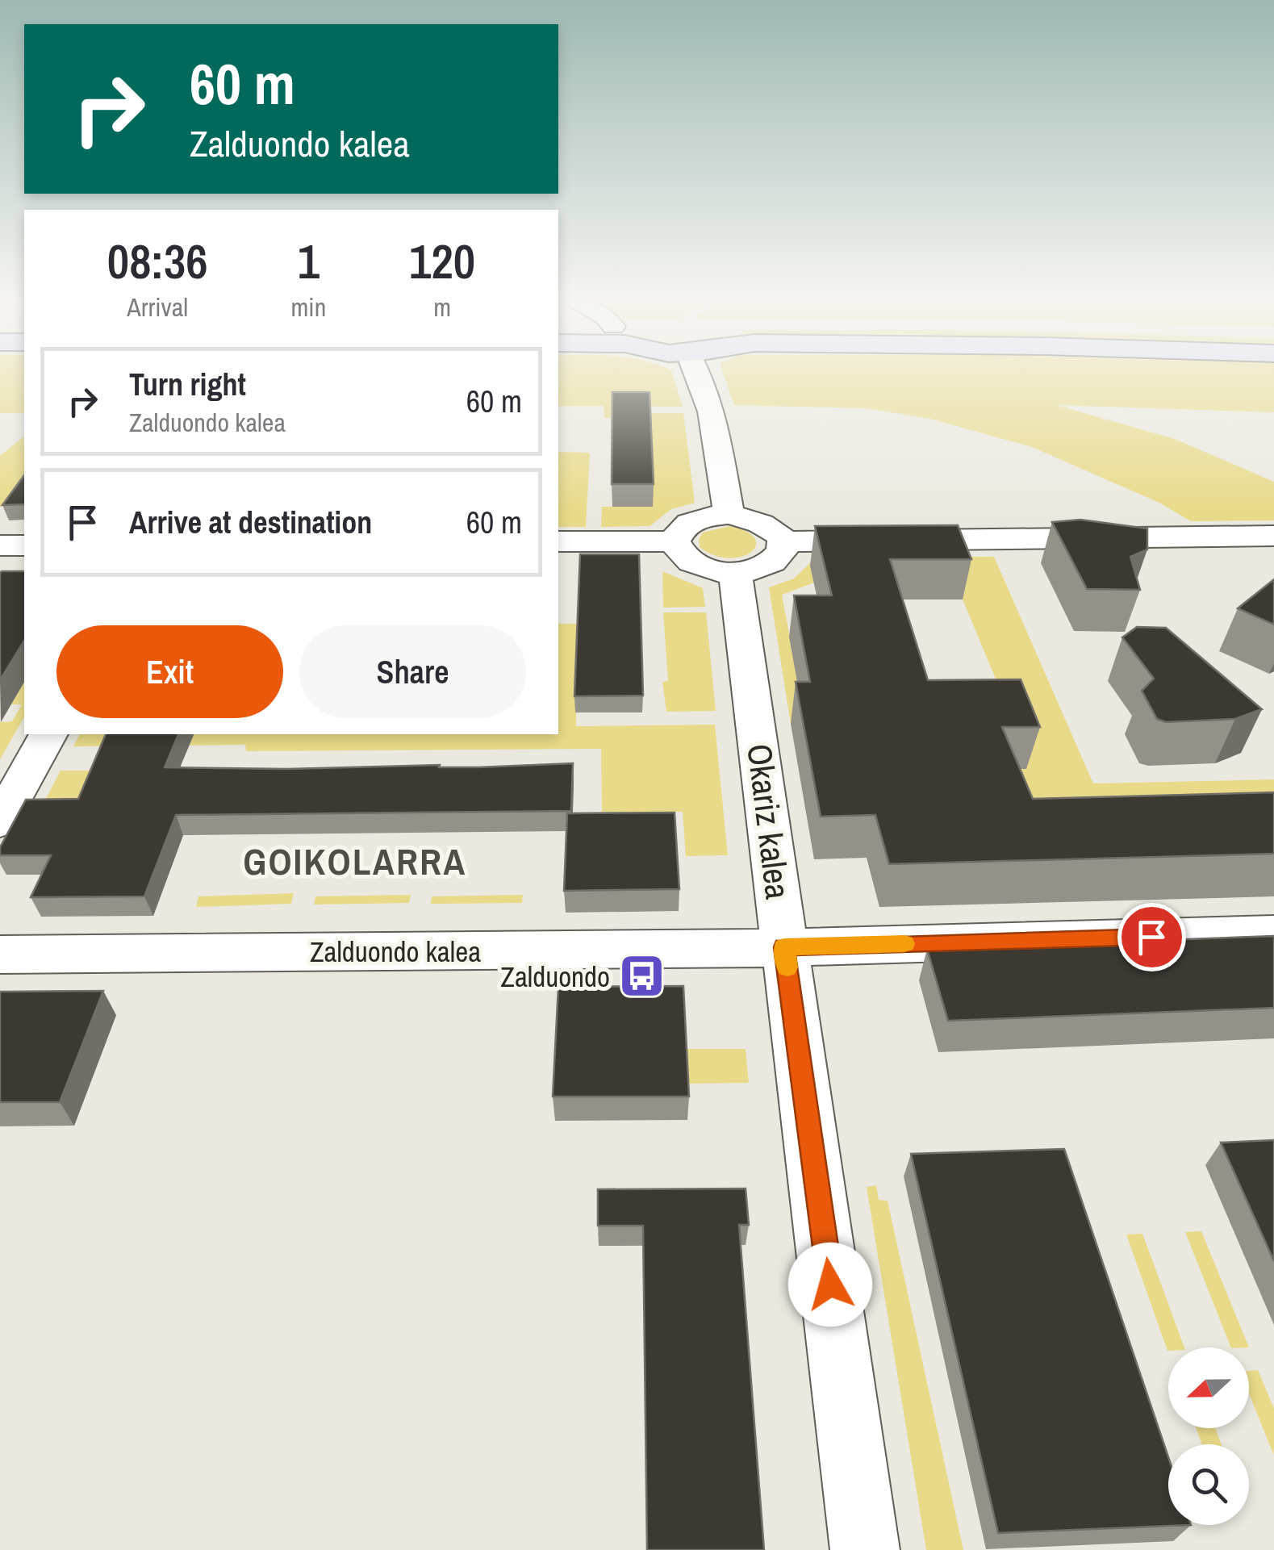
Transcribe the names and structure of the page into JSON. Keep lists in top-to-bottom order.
{
  "streets": {
    "street": ["Okariz kalea", "Zalduondo kalea"]
  },
  "crossings": [
    ["Okariz kalea", "Zalduondo kalea"]
  ],
  "districts": ["GOIKOLARRA"],
  "places": {
    "bus stop": ["Zalduondo"]
  },
  "north": "left",
  "page": {
    "turn": ["60 m", "Zalduondo kalea"],
    "eta": [
      "08:36",
      "Arrival",
      "1",
      "min",
      "120",
      "m"
    ],
    "list": [
      {
        "name": "Turn right",
        "note": "Zalduondo kalea",
        "value": "60 m"
      },
      {
        "name": "Arrive at destination",
        "value": "60 m"
      }
    ],
    "buttons": ["Exit", "Share"]
  }
}
